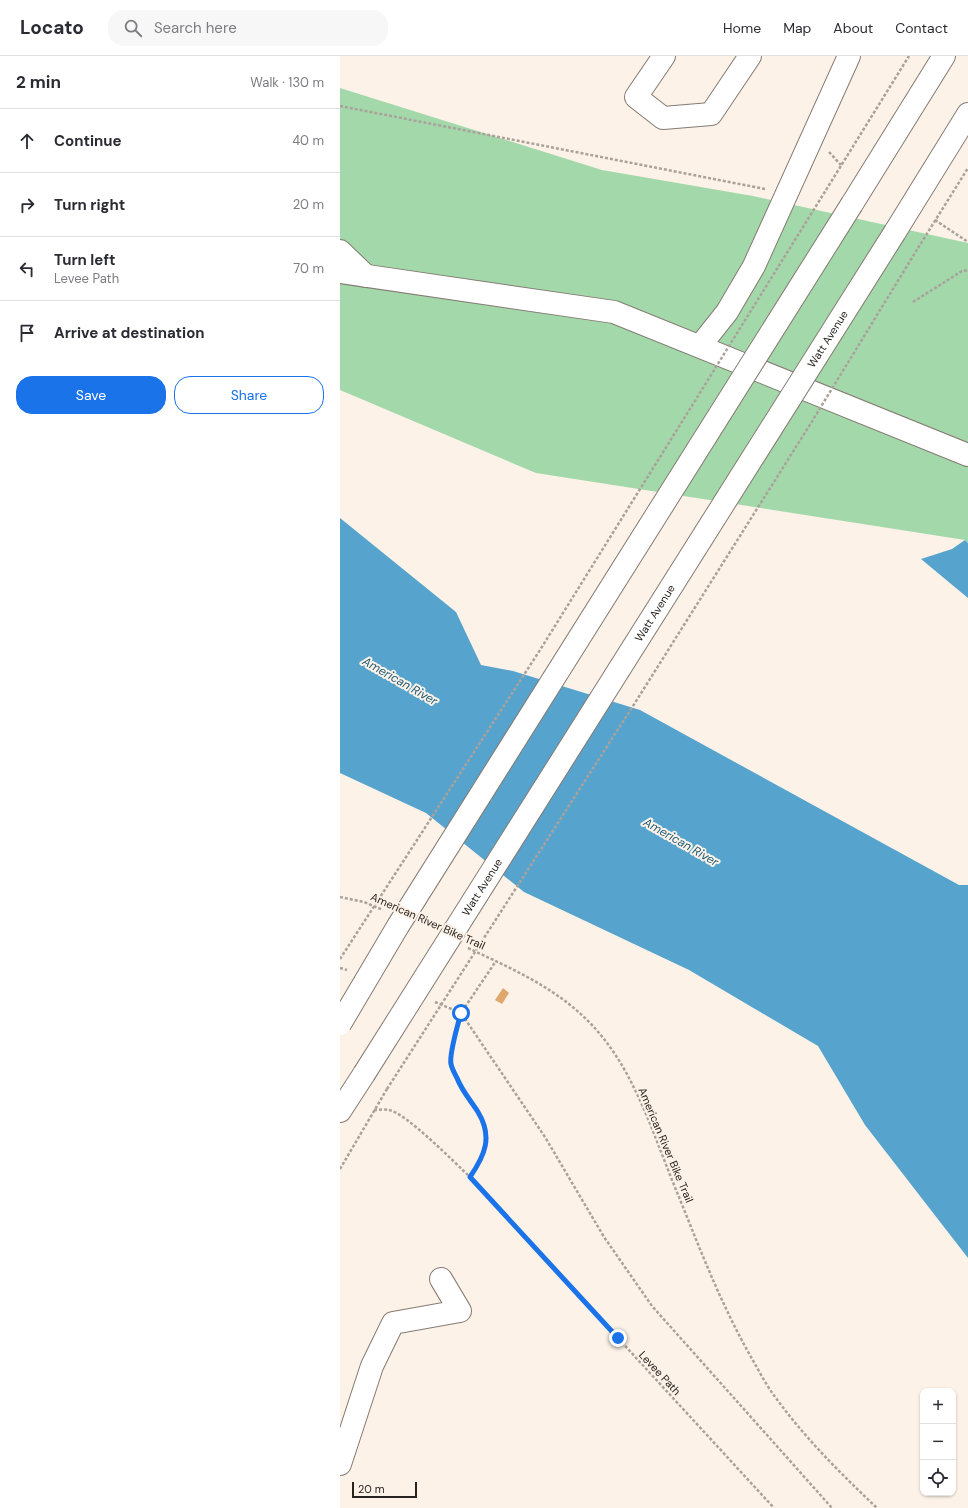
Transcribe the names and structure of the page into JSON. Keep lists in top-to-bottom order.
{
  "streets": {
    "main road": ["Watt Avenue"],
    "path": ["American River Bike Trail", "Levee Path"]
  },
  "water": ["American River"],
  "scale_bar": "20 m",
  "page": {
    "header": "Locato",
    "search": "Search here",
    "nav": [
      "Home",
      "Map",
      "About",
      "Contact"
    ],
    "heading": ["2 min", "Walk · 130 m"],
    "list": [
      ["Continue", "40 m"],
      ["Turn right", "20 m"],
      ["Turn left", "Levee Path", "70 m"],
      "Arrive at destination"
    ],
    "buttons": ["Save", "Share"],
    "map_buttons": ["+", "−"],
    "scale": "20 m"
  }
}
